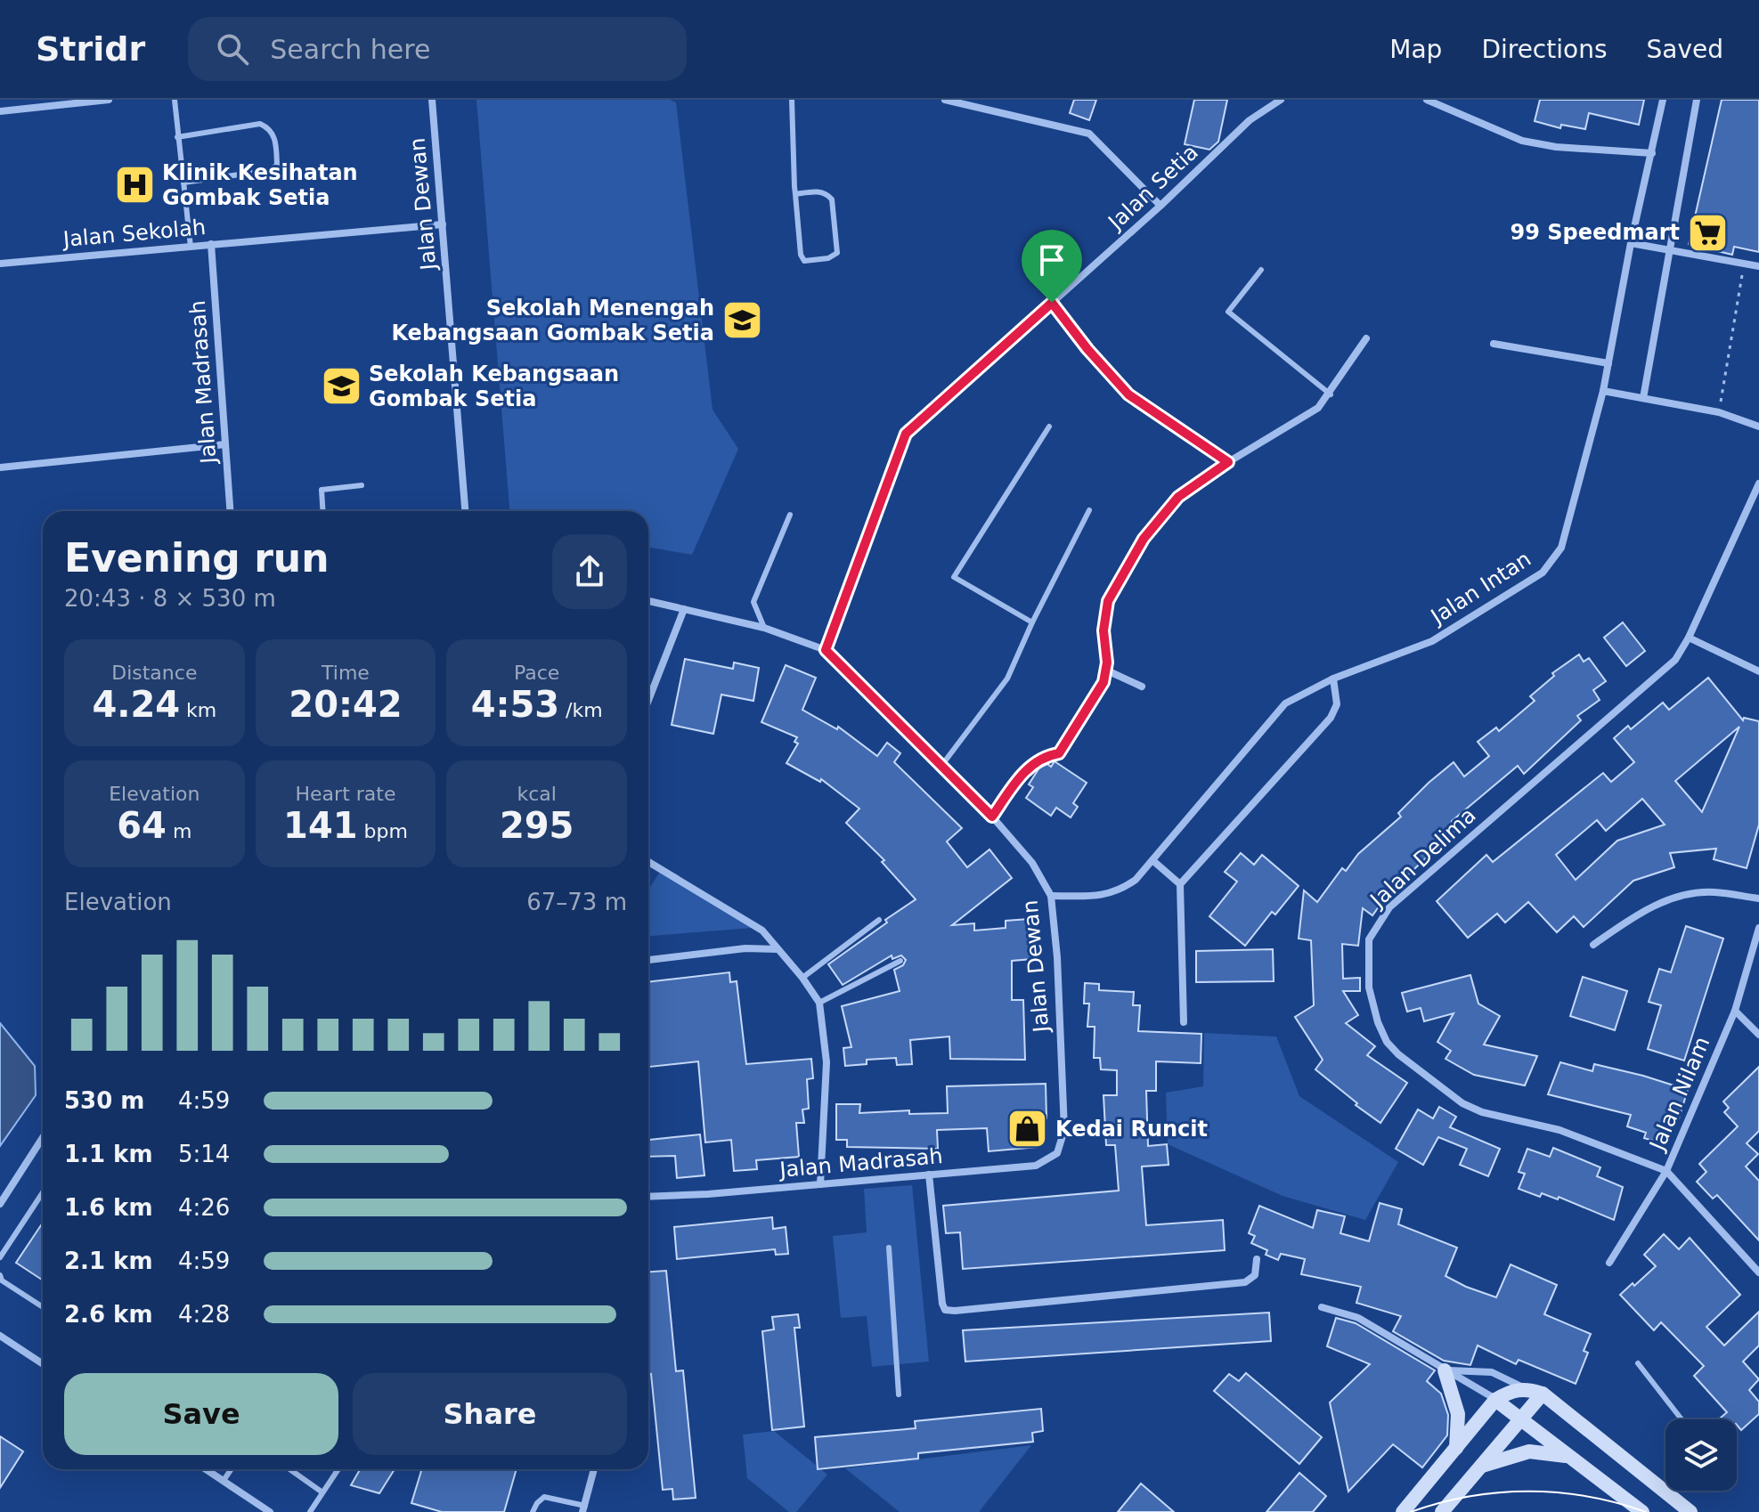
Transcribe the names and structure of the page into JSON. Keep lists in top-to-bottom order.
{
  "streets": {
    "street": [
      "Jalan Setia",
      "Jalan Dewan",
      "Jalan Sekolah",
      "Jalan Madrasah",
      "Jalan Intan",
      "Jalan Delima",
      "Jalan Nilam"
    ]
  },
  "crossings": [
    ["Jalan Setia", "Jalan Dewan"],
    ["Jalan Dewan", "Jalan Sekolah"],
    ["Jalan Dewan", "Jalan Madrasah"],
    ["Jalan Dewan", "Jalan Intan"],
    ["Jalan Sekolah", "Jalan Madrasah"],
    ["Jalan Delima", "Jalan Nilam"]
  ],
  "places": {
    "hospital": ["Klinik Kesihatan Gombak Setia"],
    "supermarket": ["99 Speedmart"],
    "school or university": ["Sekolah Menengah Kebangsaan Gombak Setia", "Sekolah Kebangsaan Gombak Setia"],
    "shop": ["Kedai Runcit"]
  },
  "page": {
    "header": "Stridr",
    "search": "Search here",
    "nav": ["Map", "Directions", "Saved"],
    "heading": ["Evening run", "20:43 · 8 × 530 m"],
    "stats": [
      ["Distance", "4.24 km"],
      ["Time", "20:42"],
      ["Pace", "4:53 /km"],
      ["Elevation", "64 m"],
      ["Heart rate", "141 bpm"],
      ["kcal", "295"]
    ],
    "chart": ["Elevation", "67–73 m"],
    "list": [
      {
        "name": "530 m",
        "note": "4:59"
      },
      {
        "name": "1.1 km",
        "note": "5:14"
      },
      {
        "name": "1.6 km",
        "note": "4:26"
      },
      {
        "name": "2.1 km",
        "note": "4:59"
      },
      {
        "name": "2.6 km",
        "note": "4:28"
      }
    ],
    "buttons": ["Save", "Share"]
  }
}
